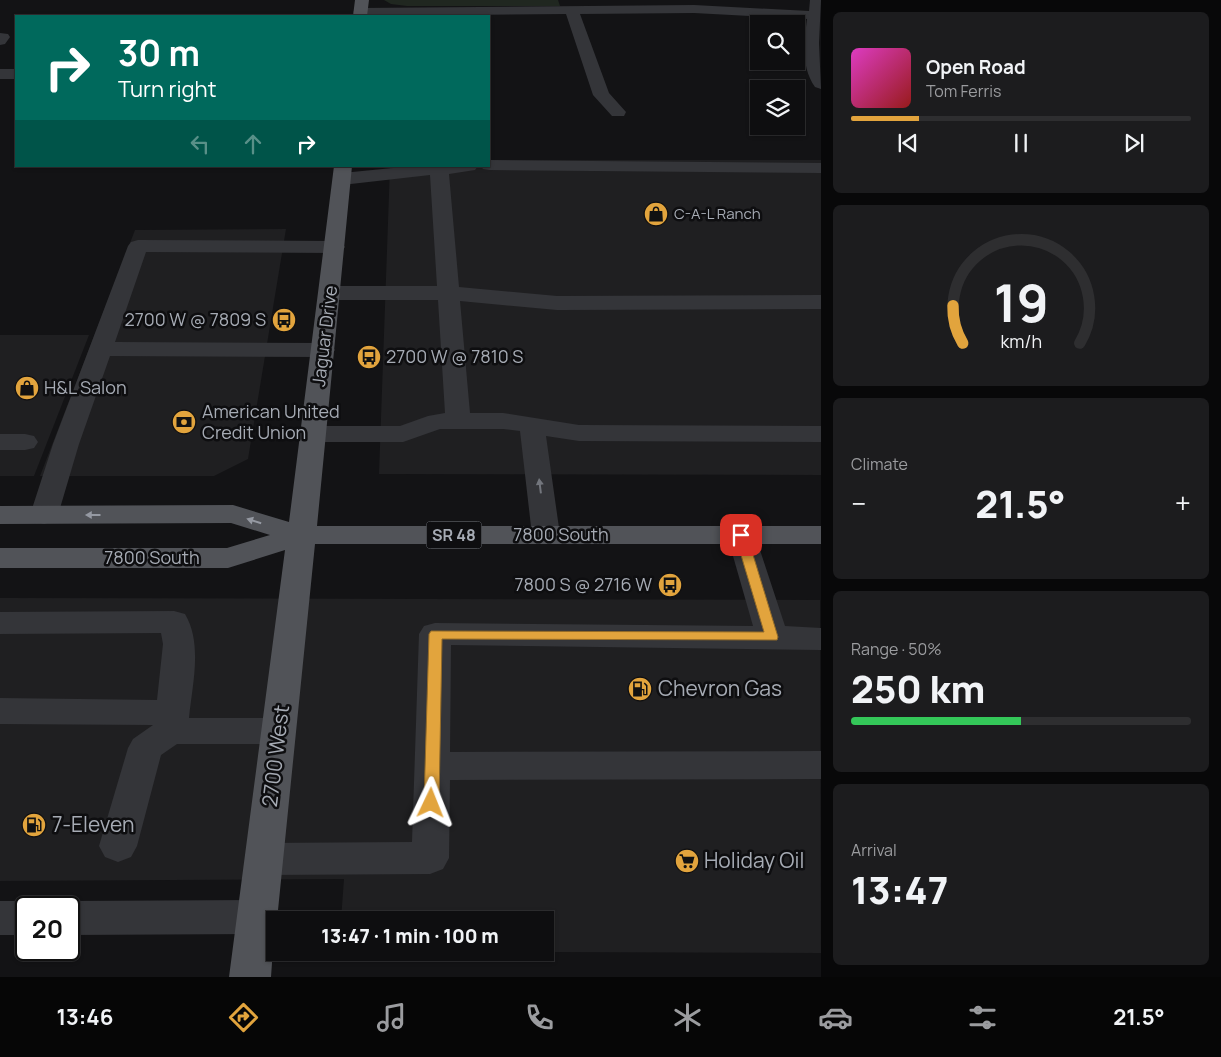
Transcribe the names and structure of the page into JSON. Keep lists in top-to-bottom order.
{
  "streets": {
    "main road": [
      "Jaguar Drive",
      "SR 48",
      "7800 South",
      "2700 West"
    ]
  },
  "crossings": [
    ["Jaguar Drive", "7800 South"],
    ["Jaguar Drive", "2700 West"],
    ["7800 South", "2700 West"]
  ],
  "places": {
    "shop": ["C-A-L Ranch", "H&L Salon"],
    "bus stop": ["2700 W @ 7809 S", "2700 W @ 7810 S", "7800 S @ 2716 W"],
    "bank": ["American United Credit Union"],
    "fuel station": ["Chevron Gas", "7-Eleven"],
    "supermarket": ["Holiday Oil"]
  },
  "page": {
    "turn": ["30 m", "Turn right"],
    "song": ["Open Road", "Tom Ferris"],
    "tile": [
      "Climate",
      ["Range · 50%", "250 km"],
      ["Arrival", "13:47"]
    ],
    "heat": ["−", "21.5°", "+"],
    "limit": "20",
    "trip": "13:47 · 1 min · 100 m",
    "tabs": ["13:46", "21.5°"],
    "gauge": ["19", "km/h"]
  }
}
